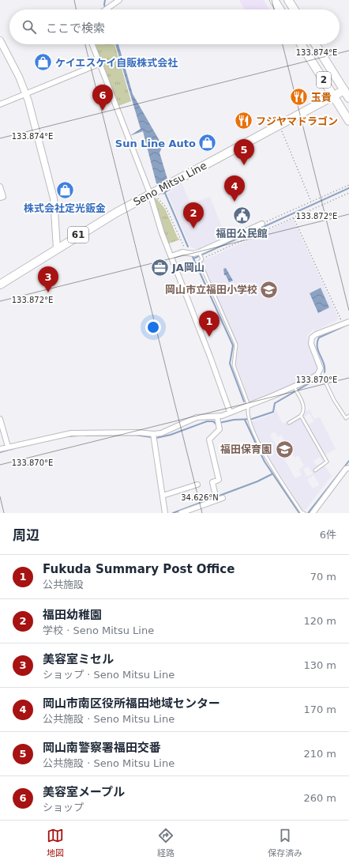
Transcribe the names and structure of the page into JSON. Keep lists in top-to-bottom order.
{
  "streets": {
    "main road": ["2", "Seno Mitsu Line", "61"]
  },
  "crossings": [
    ["2", "Seno Mitsu Line"]
  ],
  "places": {
    "shop": ["ケイエスケイ自販株式会社", "Sun Line Auto", "株式会社定光鈑金"],
    "restaurant": ["玉貴", "フジヤマドラゴン"],
    "public building": ["福田公民館"],
    "office": ["JA岡山"],
    "school or university": ["岡山市立福田小学校", "福田保育園"]
  },
  "page": {
    "search": "ここで検索",
    "pins": [
      "6",
      "5",
      "4",
      "2",
      "3",
      "1"
    ],
    "heading": ["周辺", "6件"],
    "list": [
      {
        "mark": "1",
        "name": "Fukuda Summary Post Office",
        "note": "公共施設",
        "value": "70 m"
      },
      {
        "mark": "2",
        "name": "福田幼稚園",
        "note": "学校 · Seno Mitsu Line",
        "value": "120 m"
      },
      {
        "mark": "3",
        "name": "美容室ミセル",
        "note": "ショップ · Seno Mitsu Line",
        "value": "130 m"
      },
      {
        "mark": "4",
        "name": "岡山市南区役所福田地域センター",
        "note": "公共施設 · Seno Mitsu Line",
        "value": "170 m"
      },
      {
        "mark": "5",
        "name": "岡山南警察署福田交番",
        "note": "公共施設 · Seno Mitsu Line",
        "value": "210 m"
      },
      {
        "mark": "6",
        "name": "美容室メープル",
        "note": "ショップ",
        "value": "260 m"
      }
    ],
    "nav": ["地図", "経路", "保存済み"]
  },
  "coordinates": [
    "133.874°E",
    "133.872°E",
    "133.870°E",
    "34.626°N"
  ]
}
